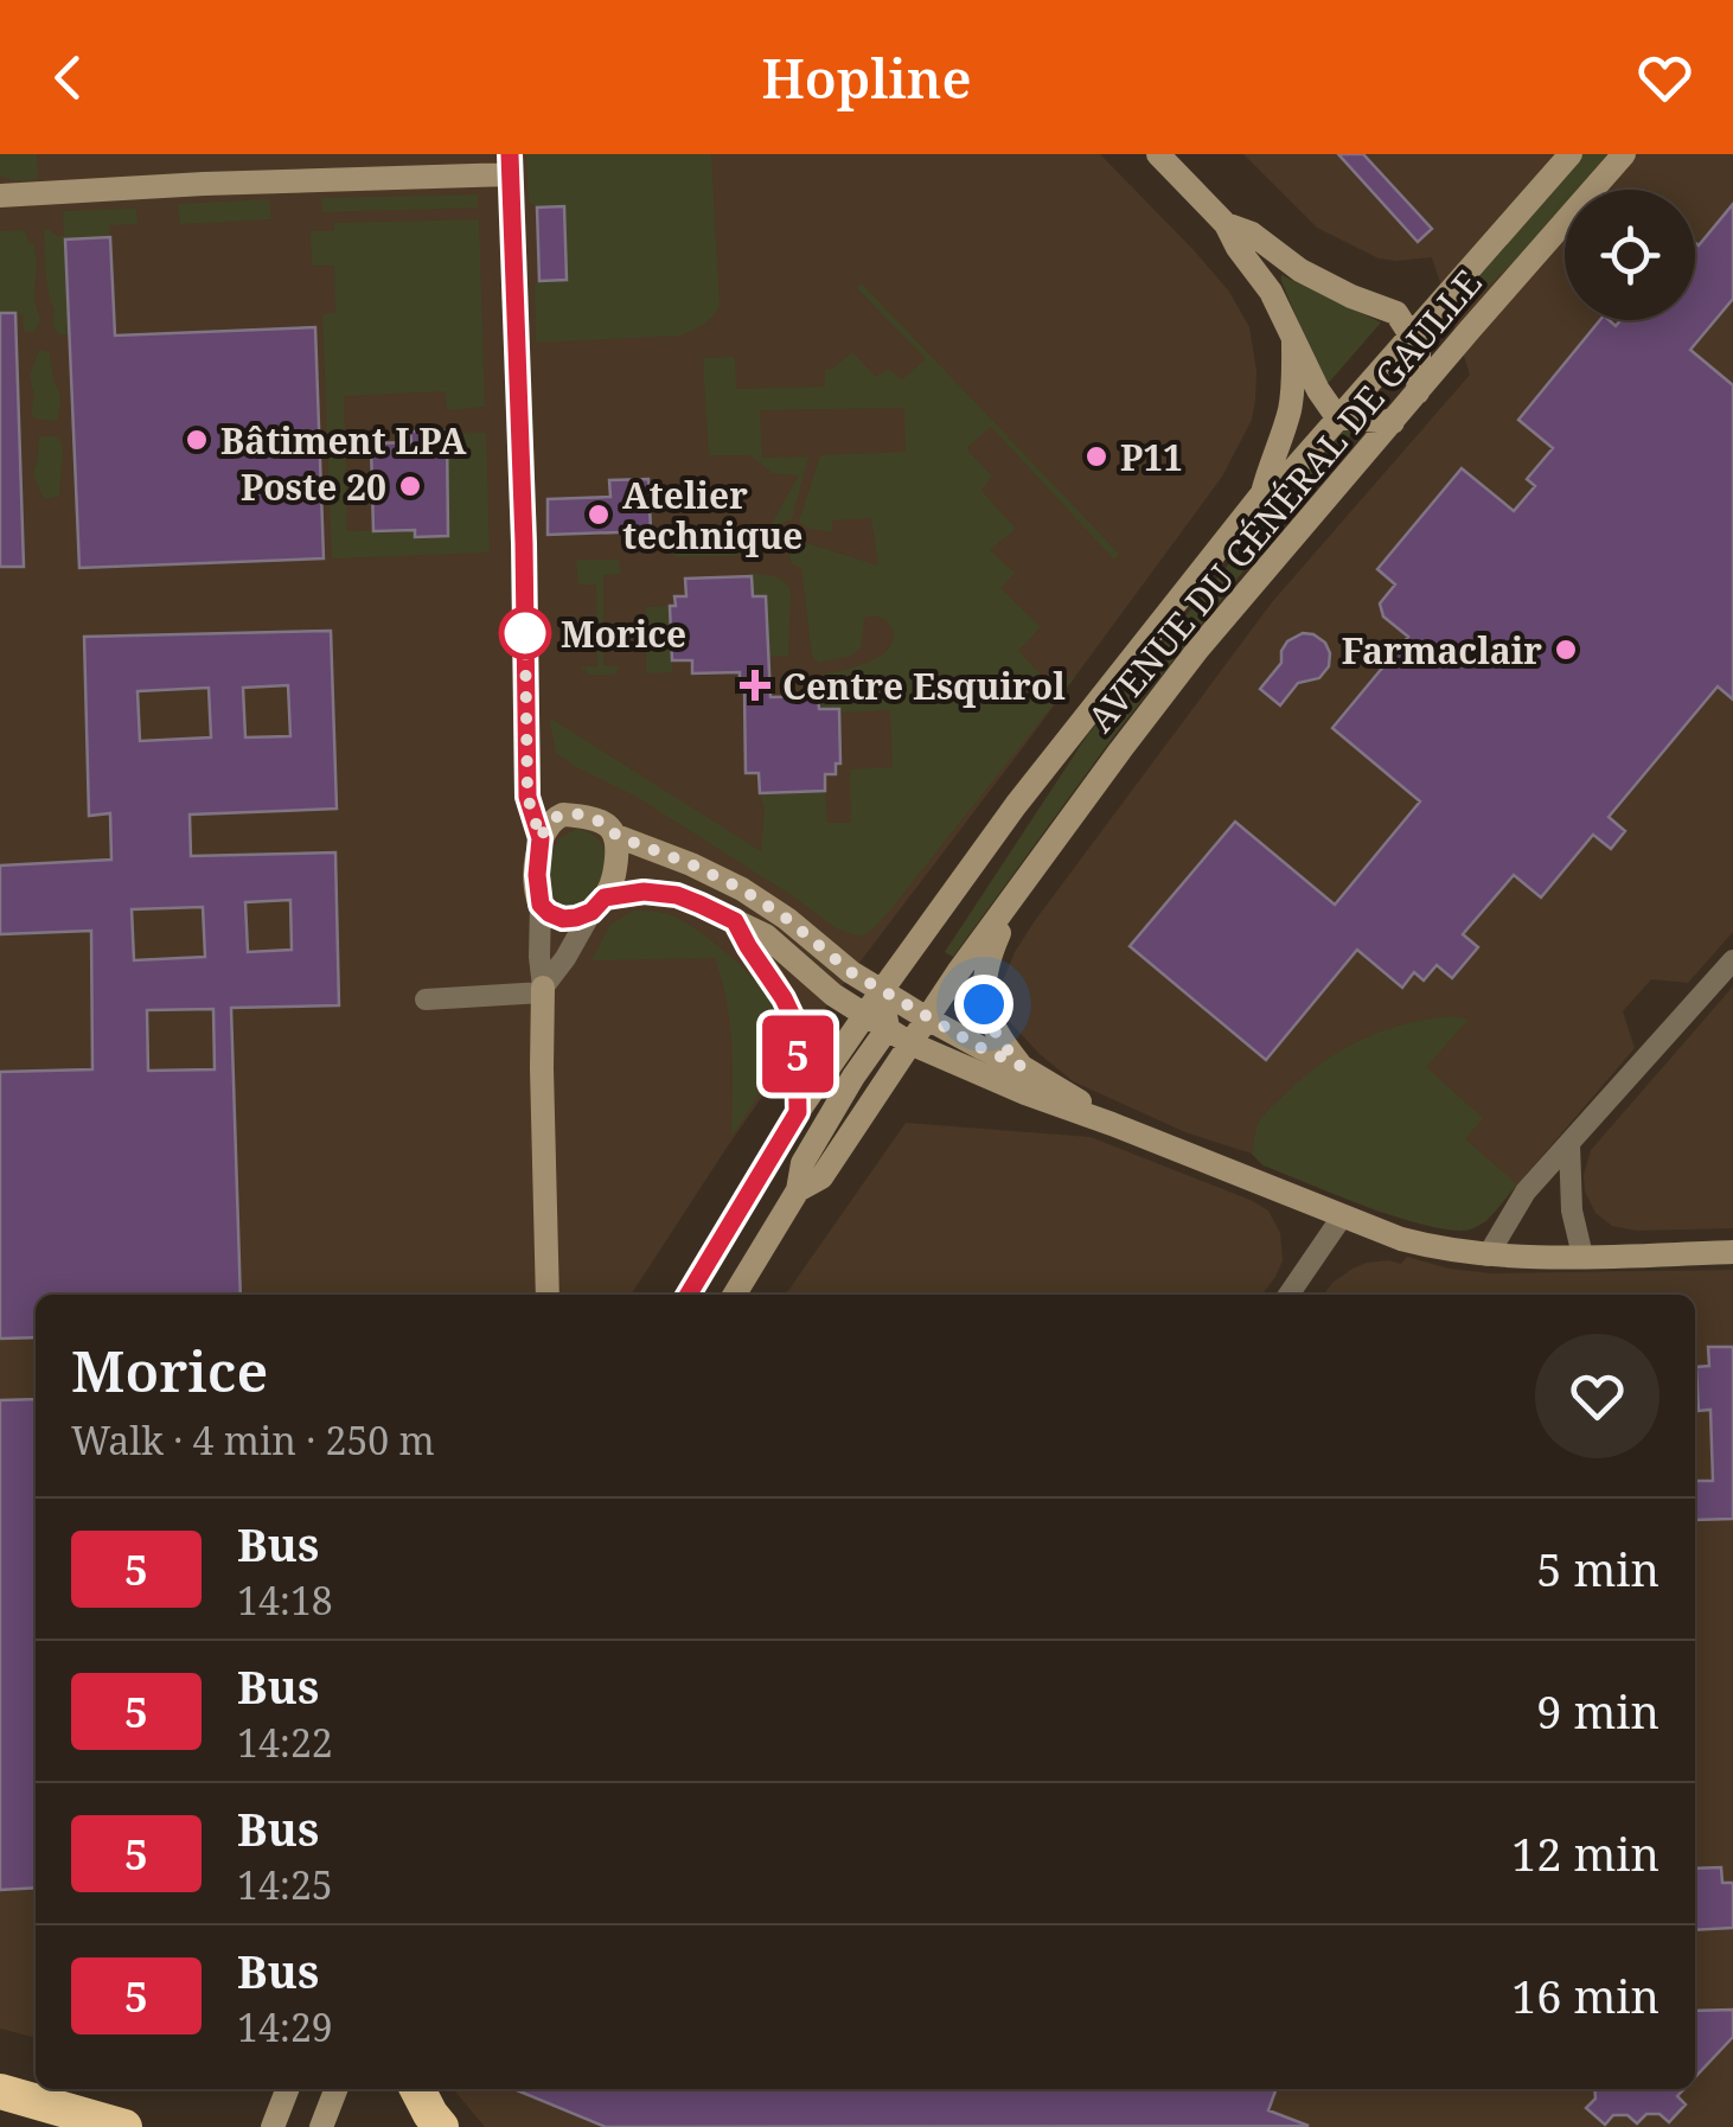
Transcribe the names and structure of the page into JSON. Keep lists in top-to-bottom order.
{
  "streets": {
    "main road": ["AVENUE DU GÉNÉRAL DE GAULLE"]
  },
  "places": {
    "other": [
      "Bâtiment LPA",
      "P11",
      "Poste 20",
      "Atelier technique",
      "Morice",
      "Farmaclair"
    ],
    "health": ["Centre Esquirol"]
  },
  "lines": ["bus line 5"],
  "page": {
    "header": "Hopline",
    "on_map": "5",
    "heading": ["Morice", "Walk · 4 min · 250 m"],
    "list": [
      {
        "mark": "5",
        "name": "Bus",
        "note": "14:18",
        "value": "5 min"
      },
      {
        "mark": "5",
        "name": "Bus",
        "note": "14:22",
        "value": "9 min"
      },
      {
        "mark": "5",
        "name": "Bus",
        "note": "14:25",
        "value": "12 min"
      },
      {
        "mark": "5",
        "name": "Bus",
        "note": "14:29",
        "value": "16 min"
      }
    ]
  }
}
